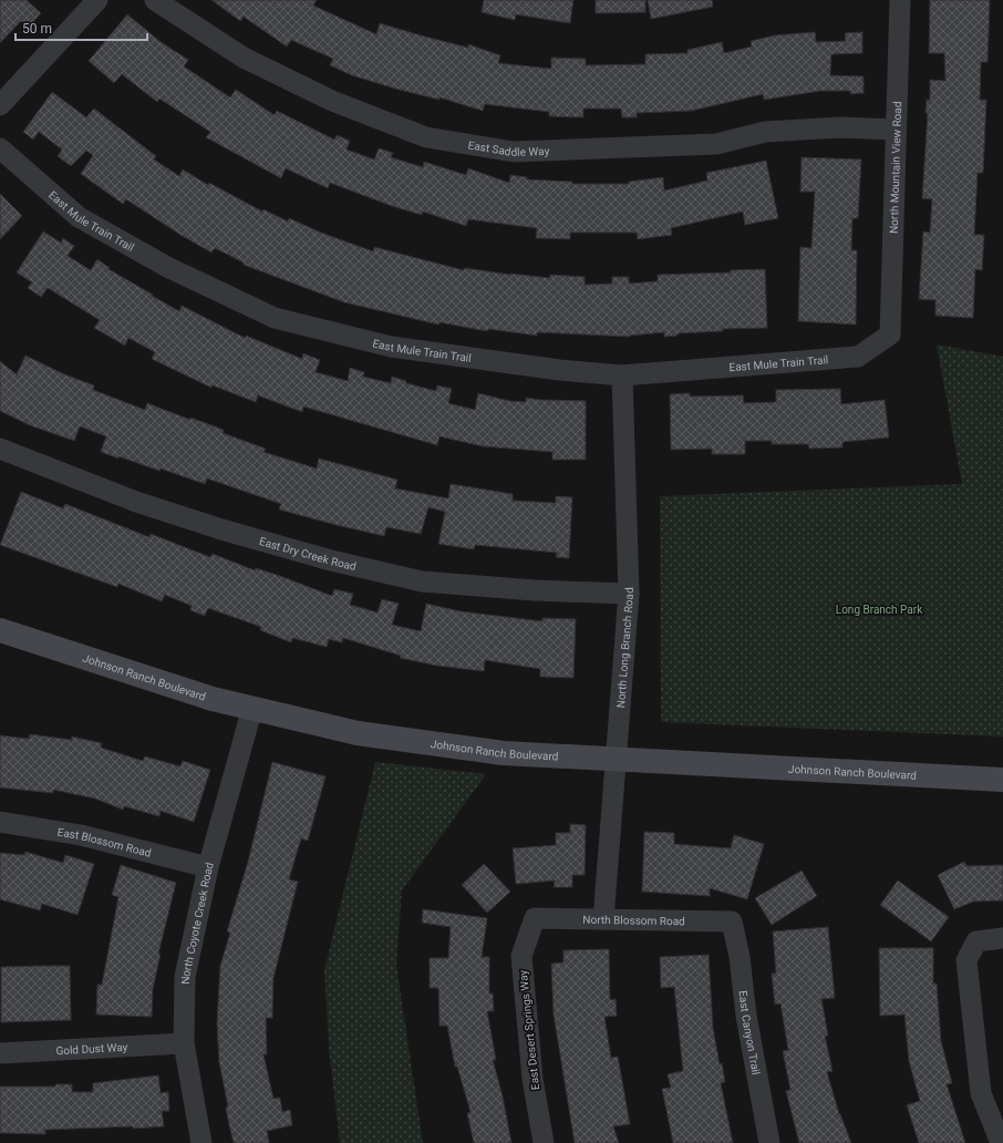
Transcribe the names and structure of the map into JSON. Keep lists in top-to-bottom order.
{
  "streets": {
    "street": [
      "East Saddle Way",
      "North Mountain View Road",
      "East Mule Train Trail",
      "East Dry Creek Road",
      "North Long Branch Road",
      "Johnson Ranch Boulevard",
      "East Blossom Road",
      "North Blossom Road",
      "North Coyote Creek Road",
      "East Desert Springs Way",
      "East Canyon Trail",
      "Gold Dust Way"
    ]
  },
  "crossings": [
    ["East Saddle Way", "North Mountain View Road"],
    ["North Mountain View Road", "East Mule Train Trail"],
    ["East Mule Train Trail", "North Long Branch Road"],
    ["East Dry Creek Road", "North Long Branch Road"],
    ["North Long Branch Road", "Johnson Ranch Boulevard"],
    ["North Long Branch Road", "North Blossom Road"],
    ["Johnson Ranch Boulevard", "North Coyote Creek Road"],
    ["East Blossom Road", "North Coyote Creek Road"],
    ["North Blossom Road", "East Desert Springs Way"],
    ["North Blossom Road", "East Canyon Trail"],
    ["North Coyote Creek Road", "Gold Dust Way"]
  ],
  "parks": ["Long Branch Park"],
  "scale_bar": "50 m"
}
